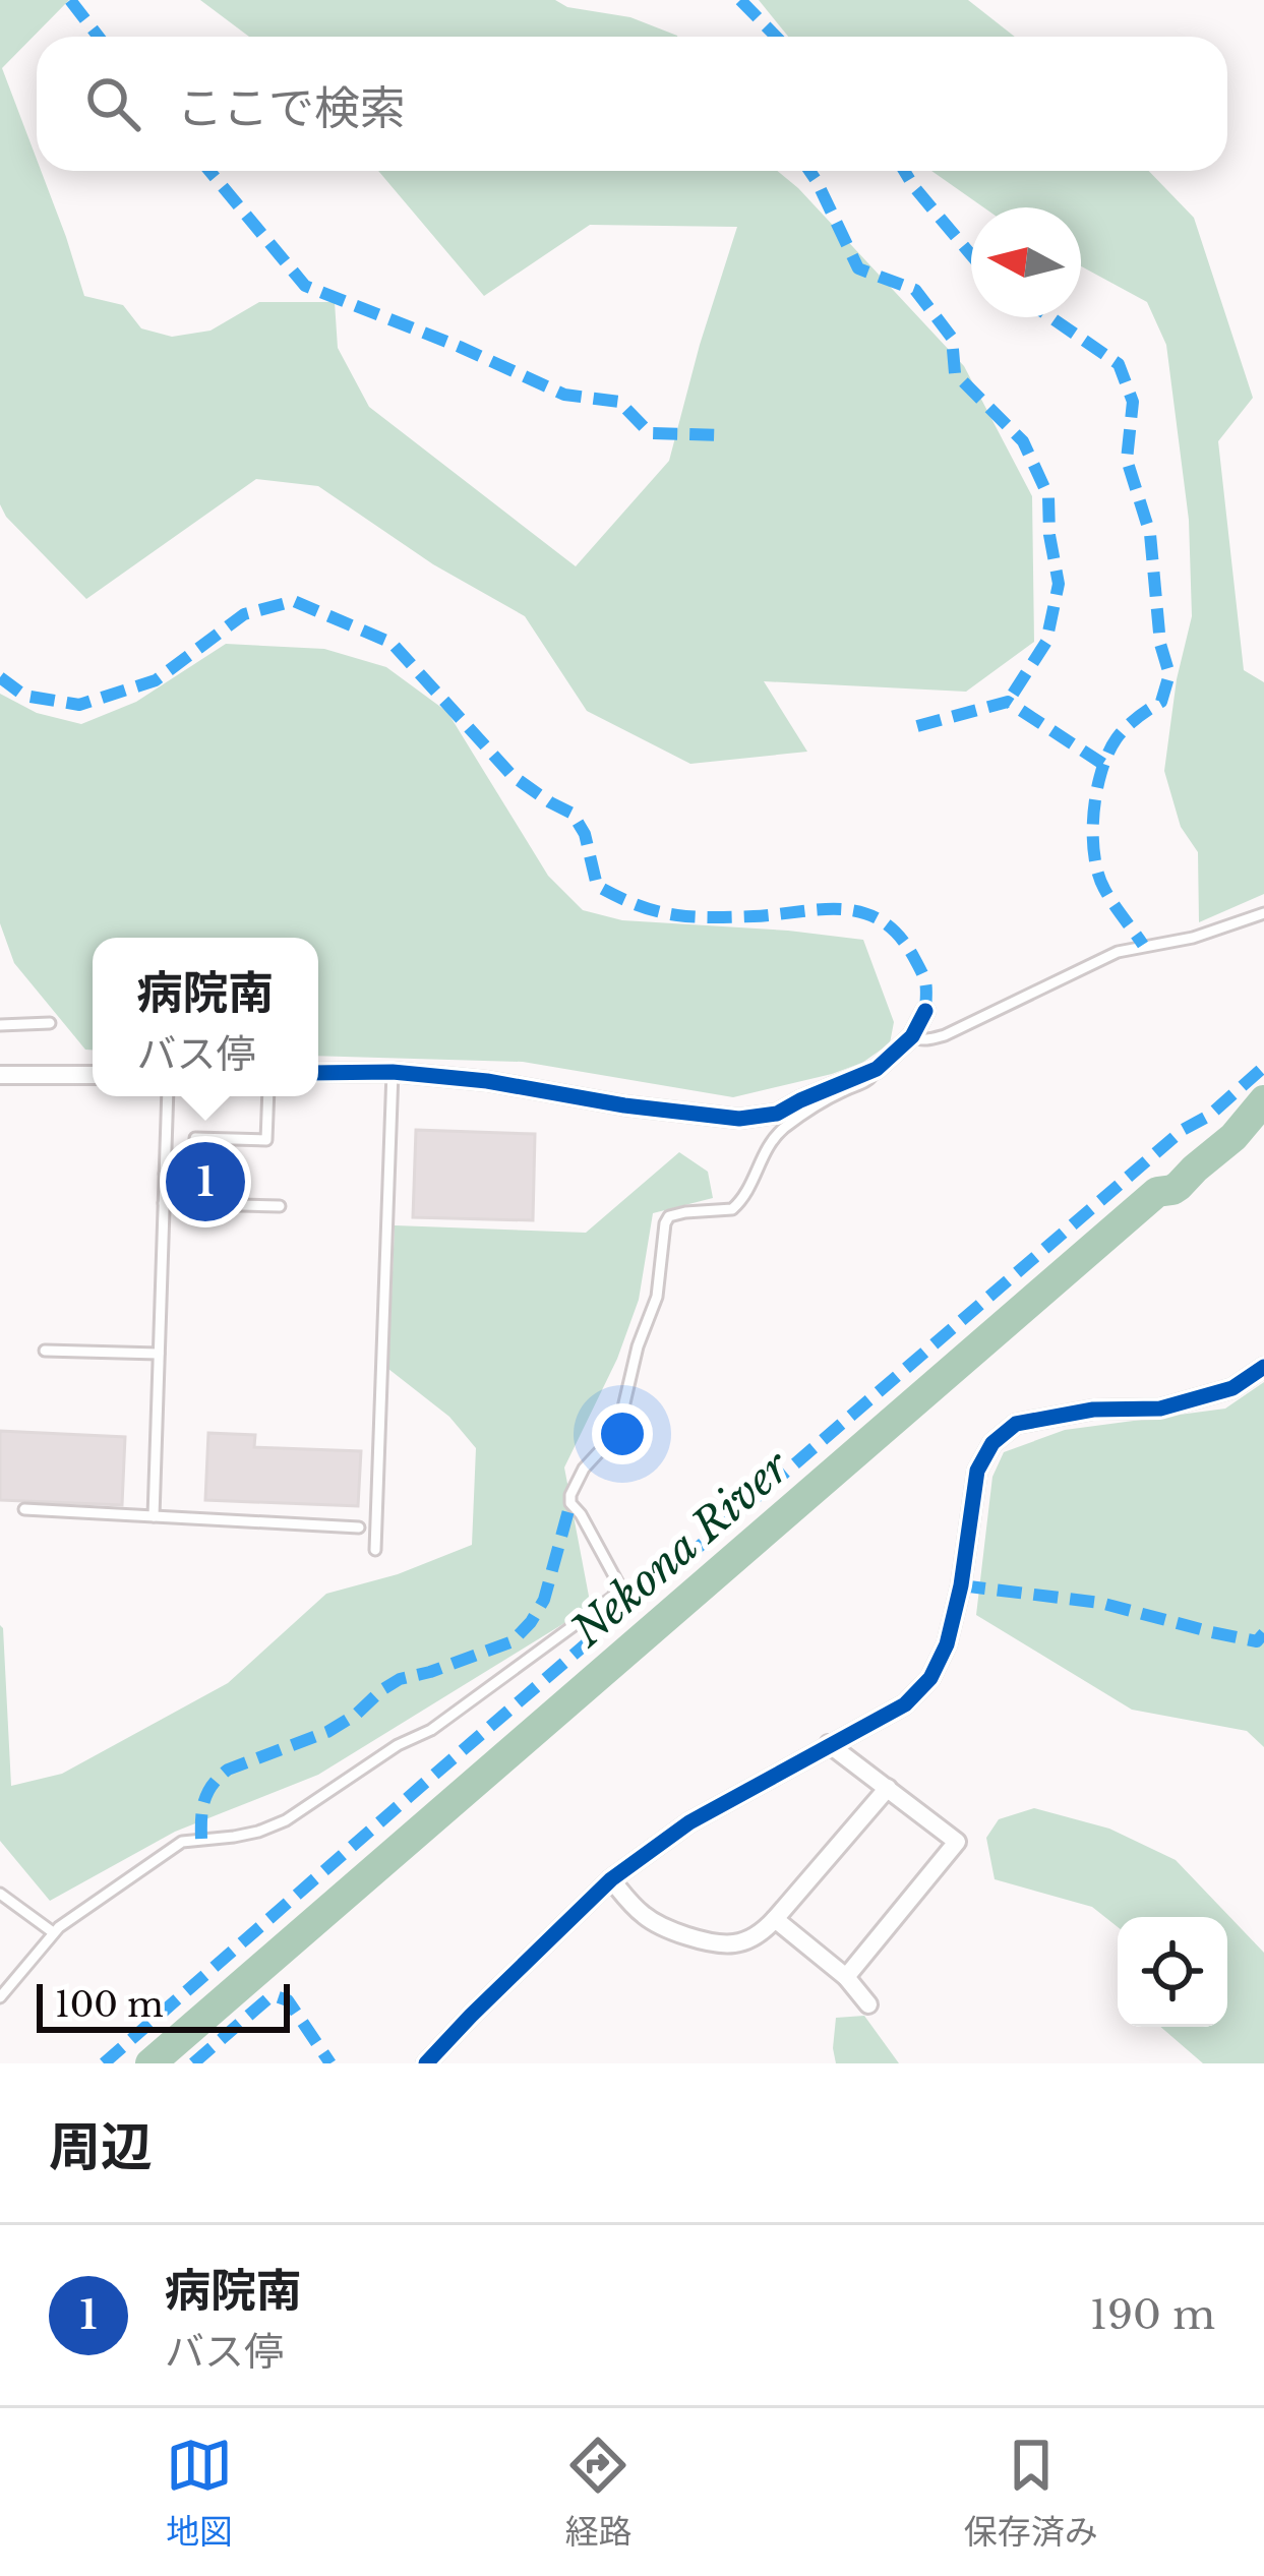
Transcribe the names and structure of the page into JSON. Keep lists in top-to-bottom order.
{
  "water": ["Nekona River"],
  "scale_bar": "100 m",
  "north": "left",
  "page": {
    "search": "ここで検索",
    "popup": ["病院南", "バス停"],
    "pins": "1",
    "scale": "100 m",
    "heading": "周辺",
    "list": [
      {
        "mark": "1",
        "name": "病院南",
        "note": "バス停",
        "value": "190 m"
      }
    ],
    "nav": ["地図", "経路", "保存済み"]
  }
}
